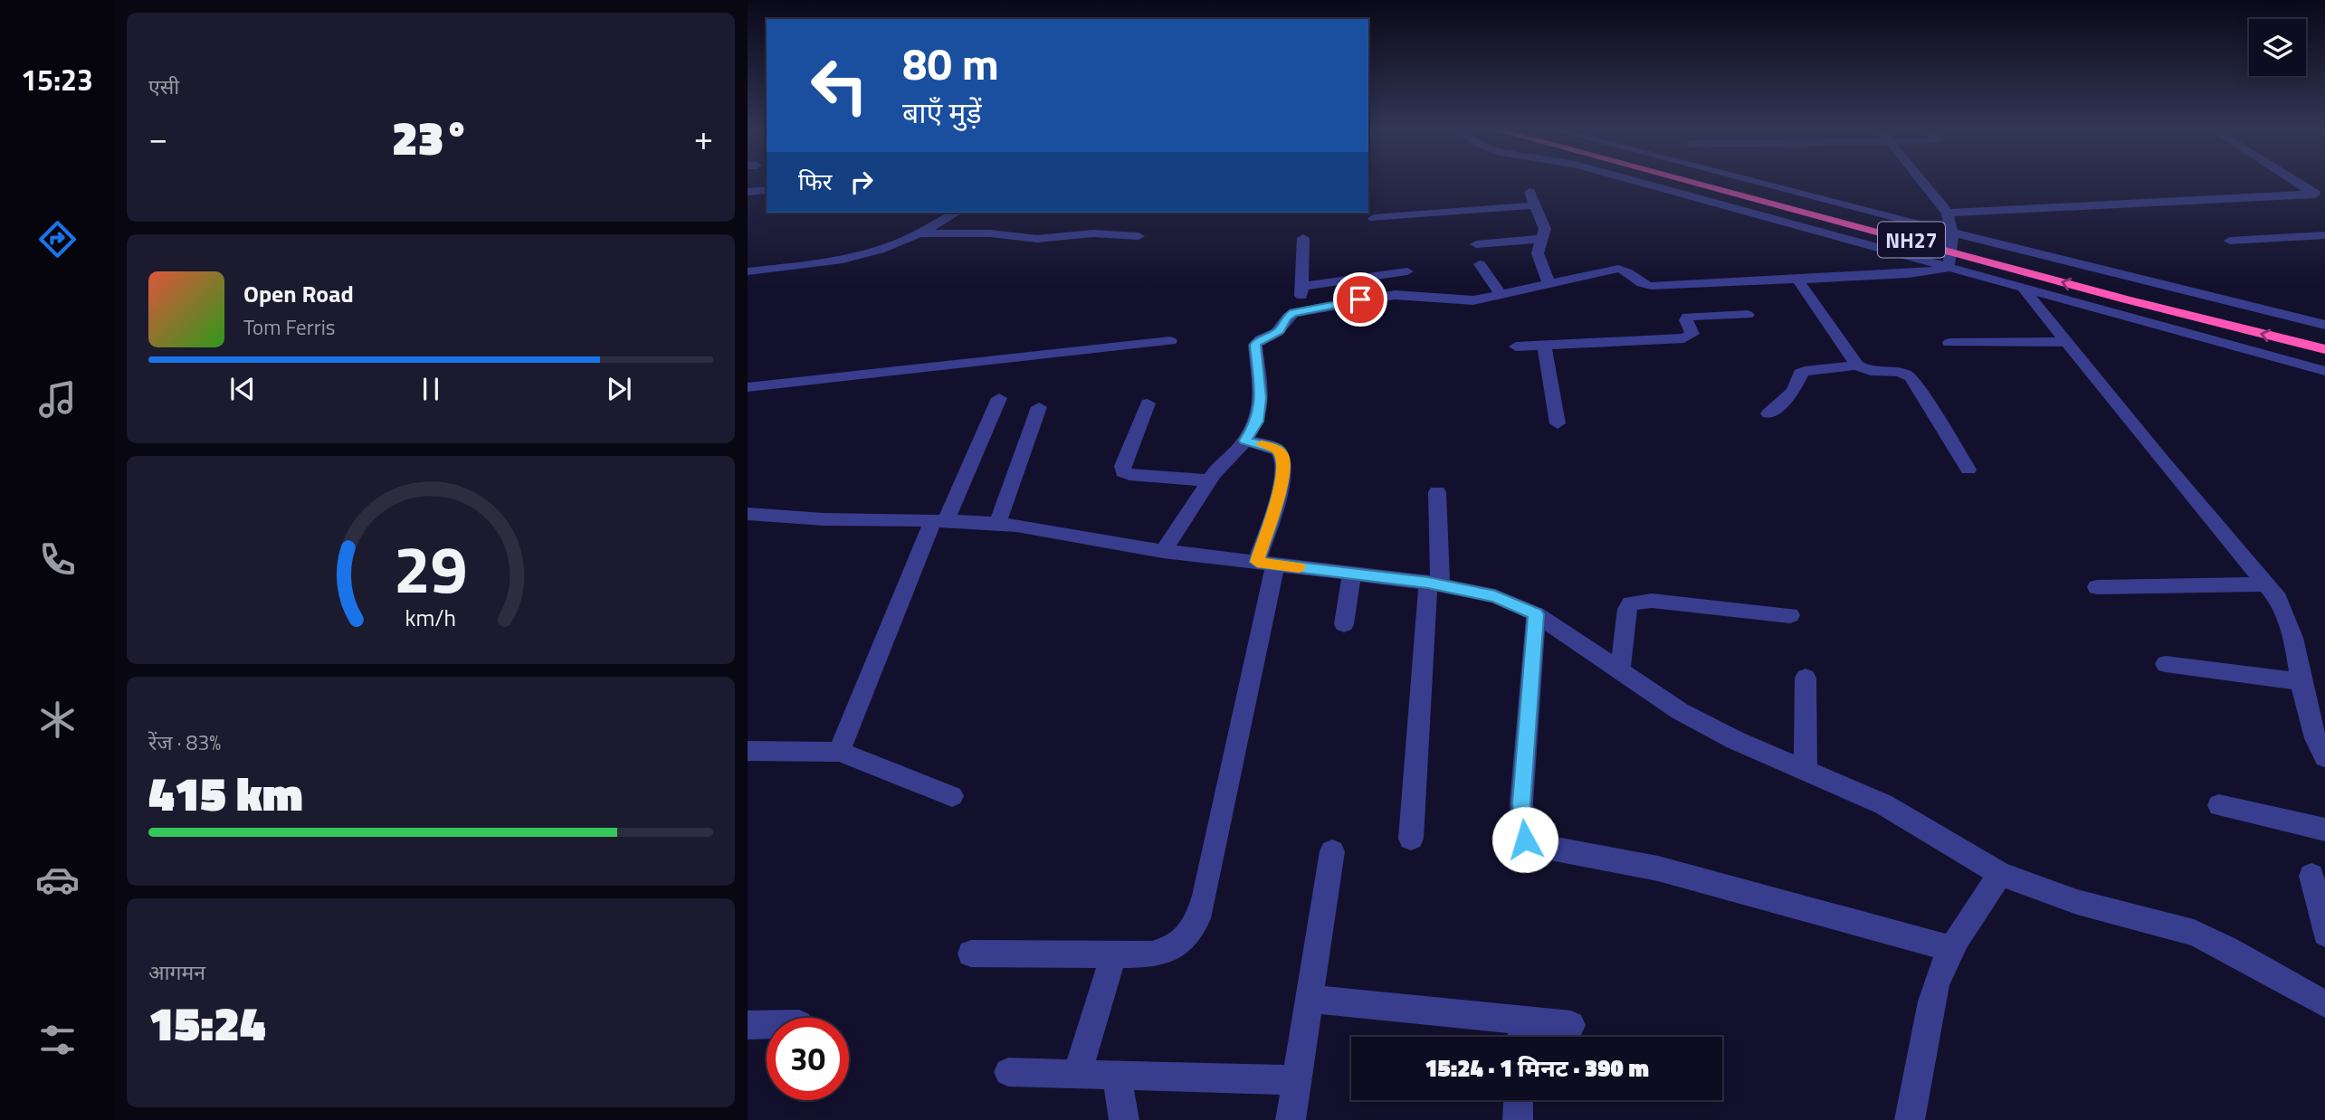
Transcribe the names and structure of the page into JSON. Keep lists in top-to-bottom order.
{
  "streets": {
    "highway": ["NH27"]
  },
  "page": {
    "tabs": "15:23",
    "tile": [
      "एसी",
      ["रेंज · 83%", "415 km"],
      ["आगमन", "15:24"]
    ],
    "turn": ["80 m", "बाएँ मुड़ें"],
    "heat": ["−", "23°", "+"],
    "then": "फिर",
    "song": ["Open Road", "Tom Ferris"],
    "limit": "30",
    "trip": "15:24 · 1 मिनट · 390 m",
    "gauge": ["29", "km/h"]
  }
}
